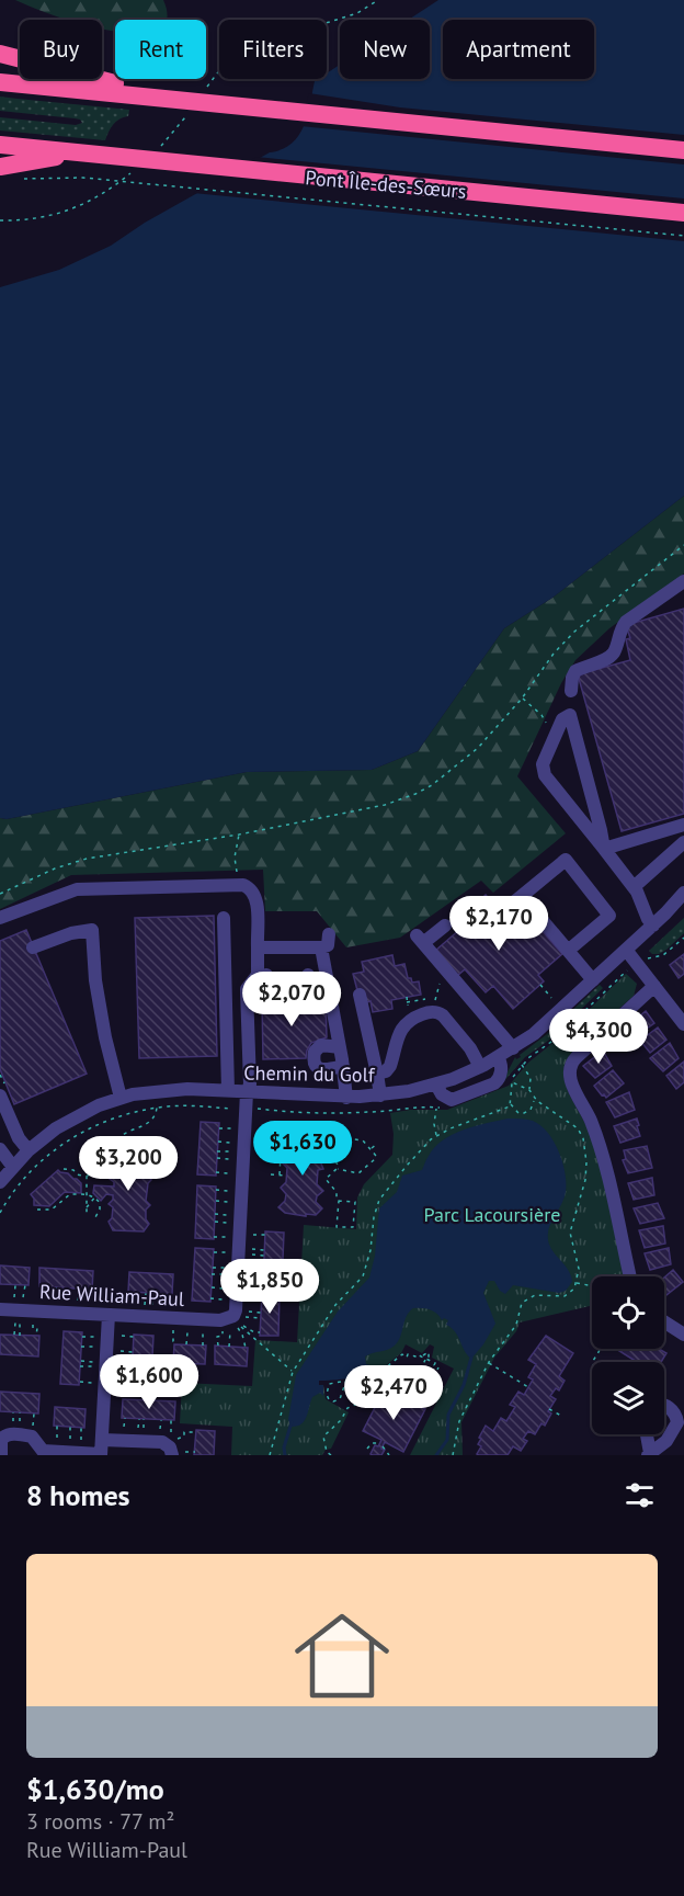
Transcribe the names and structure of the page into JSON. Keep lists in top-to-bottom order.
{
  "streets": {
    "highway": ["Pont Île-des-Sœurs"],
    "street": ["Chemin du Golf", "Rue William-Paul"]
  },
  "crossings": [
    ["Chemin du Golf", "Rue William-Paul"]
  ],
  "parks": ["Parc Lacoursière"],
  "page": {
    "chip": [
      "Buy",
      "Rent",
      "Filters",
      "New",
      "Apartment"
    ],
    "price": [
      "$2,170",
      "$2,070",
      "$4,300",
      "$1,630",
      "$3,200",
      "$1,850",
      "$1,600",
      "$2,470"
    ],
    "heading": "8 homes",
    "list": [
      {
        "name": "$1,630/mo",
        "note": "3 rooms · 77 m² · Rue William-Paul"
      }
    ]
  }
}
